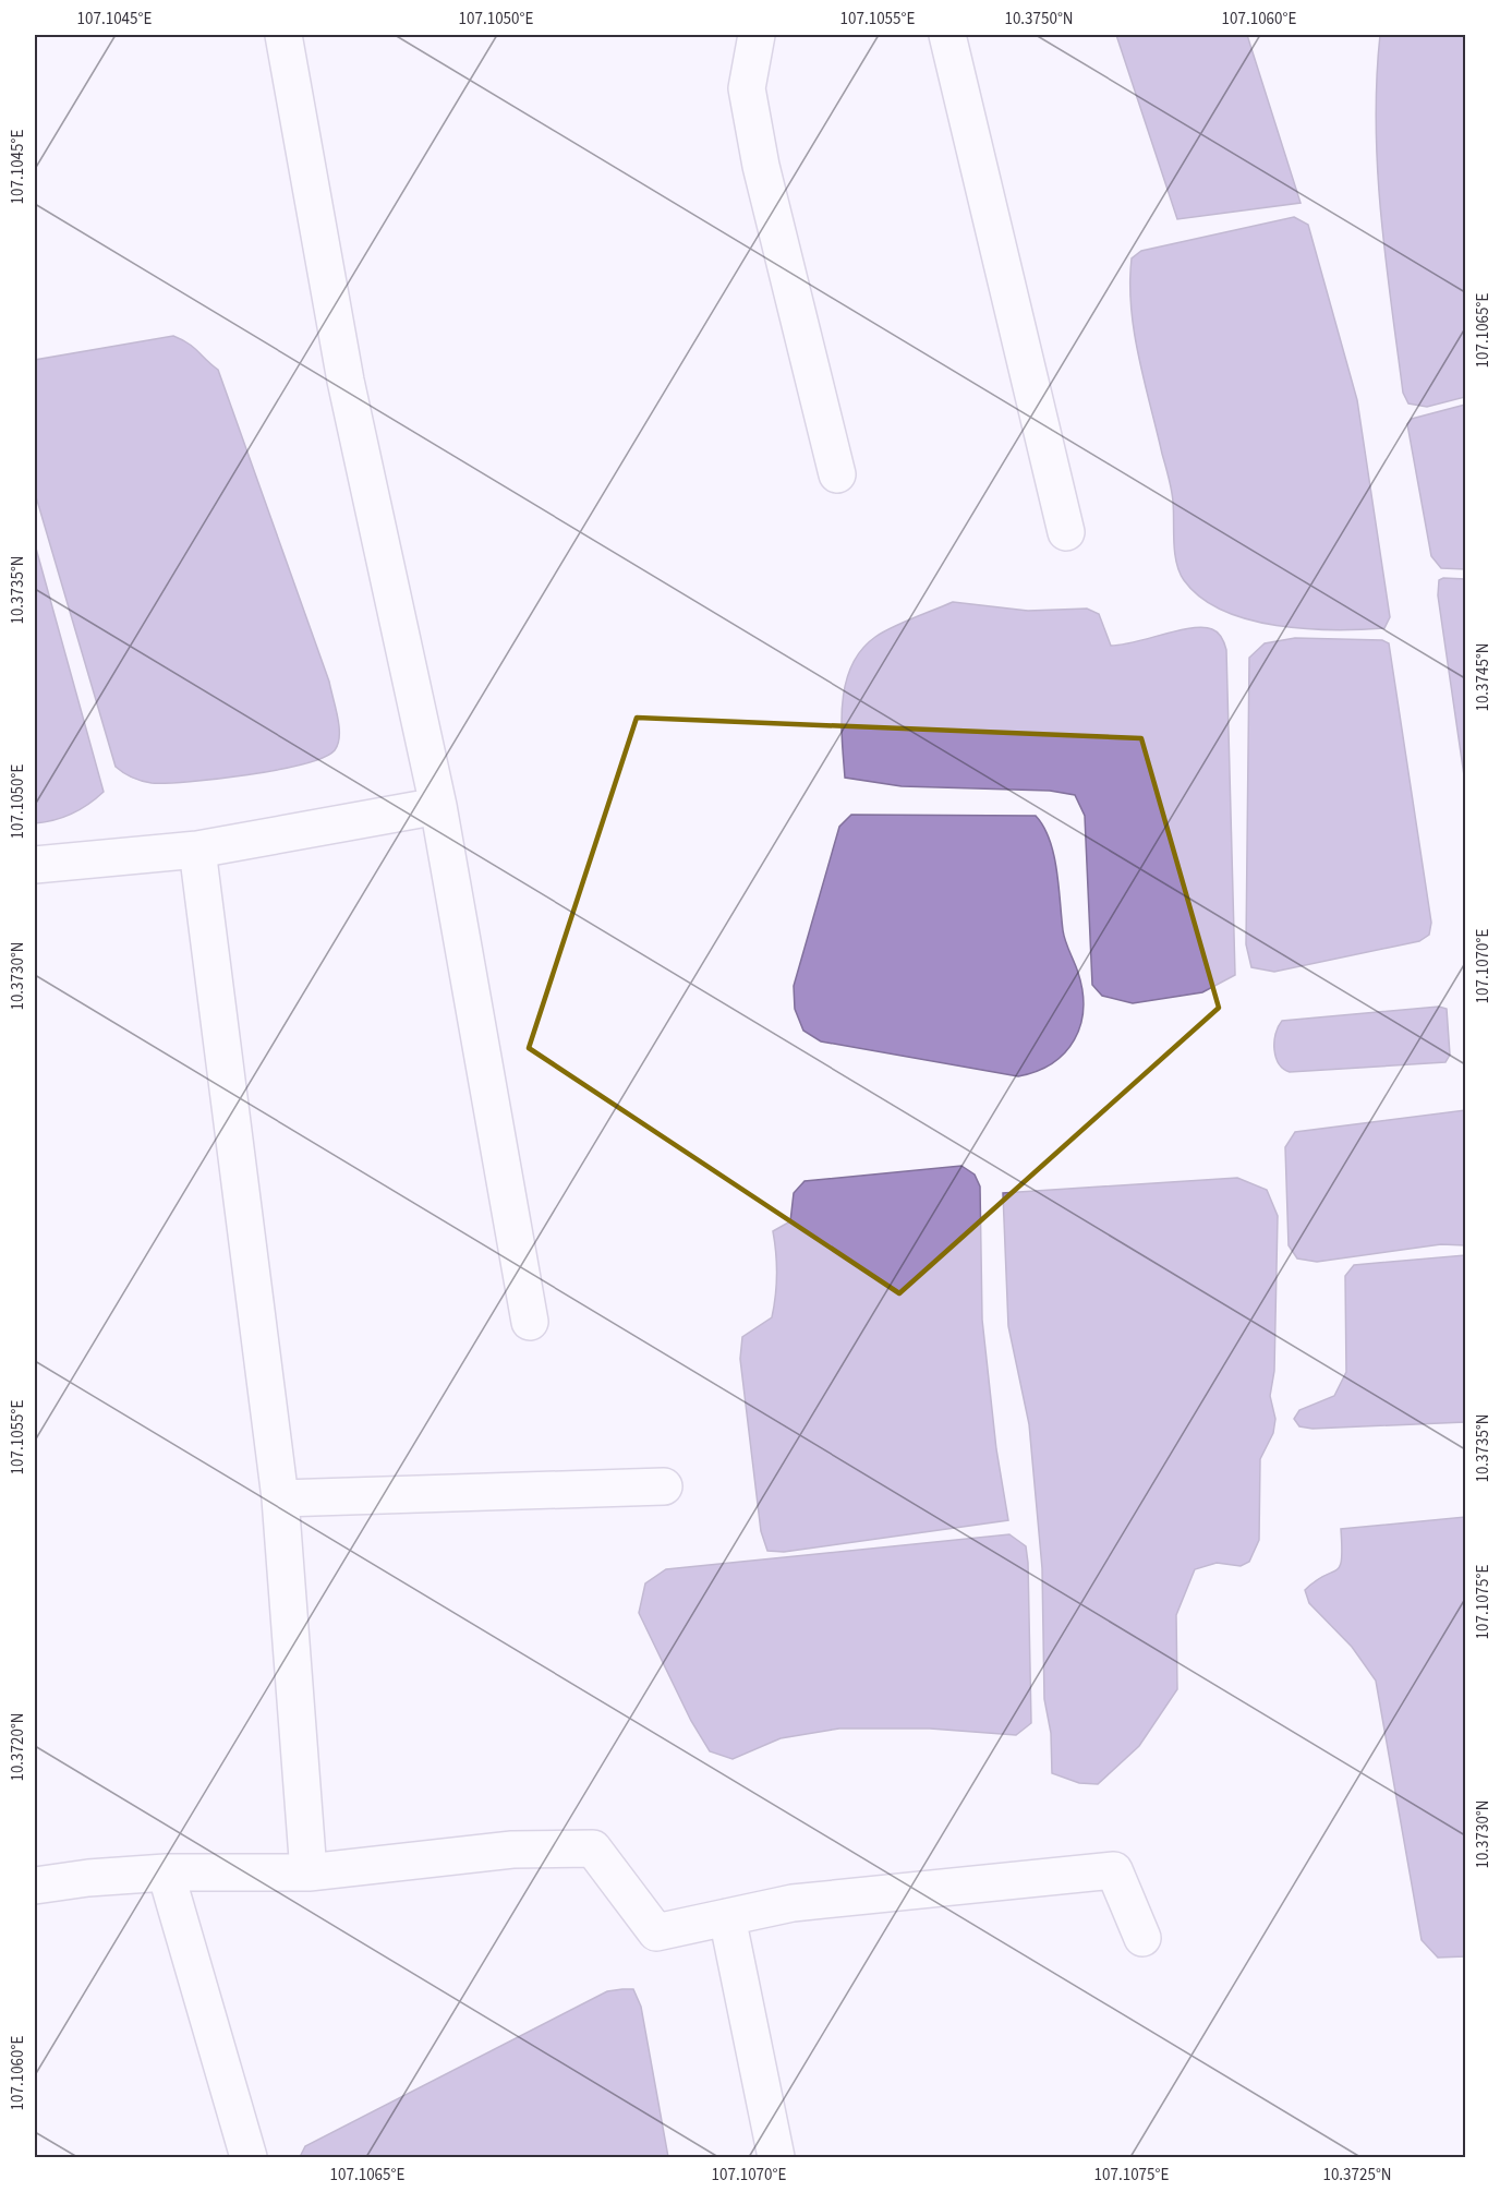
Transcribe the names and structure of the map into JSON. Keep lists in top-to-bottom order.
{
  "coordinates": [
    "107.1045°E",
    "107.1050°E",
    "107.1055°E",
    "10.3750°N",
    "107.1060°E",
    "107.1065°E",
    "10.3735°N",
    "10.3745°N",
    "107.1070°E",
    "10.3730°N",
    "107.1075°E",
    "10.3720°N",
    "10.3725°N"
  ]
}
